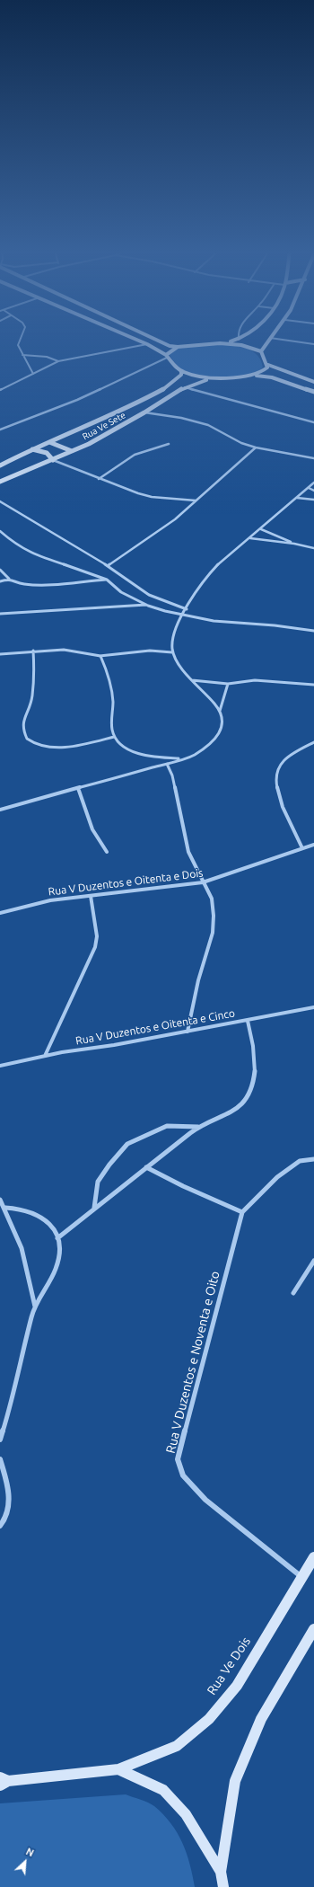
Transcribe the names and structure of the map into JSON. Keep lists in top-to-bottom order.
{
  "streets": {
    "main road": ["Rua Ve Sete", "Rua Ve Dois"],
    "street": ["Rua V Duzentos e Oitenta e Dois", "Rua V Duzentos e Oitenta e Cinco", "Rua V Duzentos e Noventa e Oito"]
  },
  "crossings": [
    ["Rua V Duzentos e Noventa e Oito", "Rua Ve Dois"]
  ],
  "north": "top right"
}
